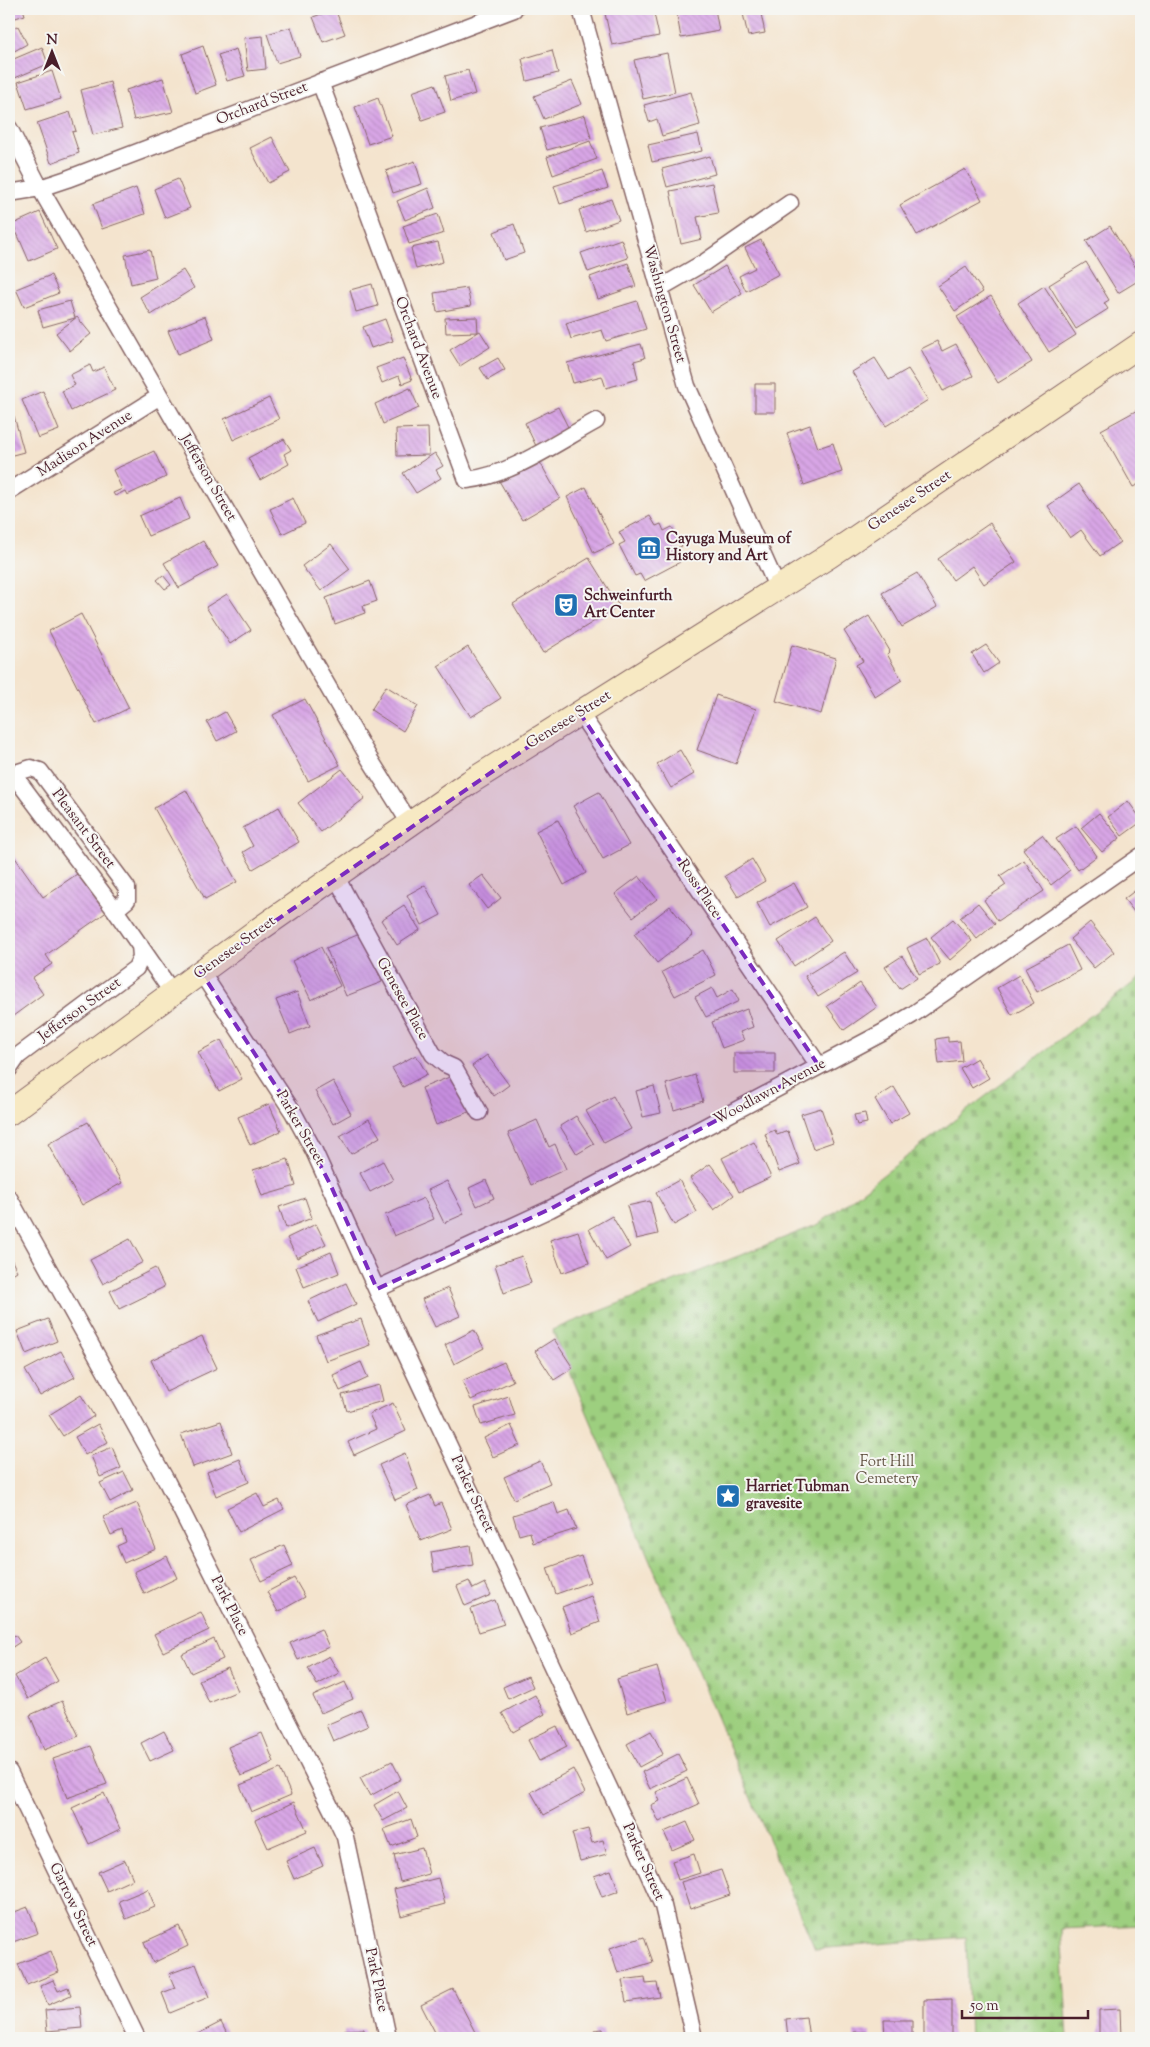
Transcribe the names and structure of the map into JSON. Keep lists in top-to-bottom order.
{
  "streets": {
    "main road": ["Genesee Street"],
    "street": [
      "Orchard Street",
      "Washington Street",
      "Orchard Avenue",
      "Madison Avenue",
      "Jefferson Street",
      "Pleasant Street",
      "Ross Place",
      "Genesee Place",
      "Woodlawn Avenue",
      "Parker Street",
      "Park Place",
      "Garrow Street"
    ]
  },
  "crossings": [
    ["Orchard Street", "Orchard Avenue"],
    ["Orchard Street", "Jefferson Street"],
    ["Washington Street", "Genesee Street"],
    ["Madison Avenue", "Jefferson Street"],
    ["Jefferson Street", "Genesee Street"],
    ["Jefferson Street", "Pleasant Street"],
    ["Genesee Street", "Pleasant Street"],
    ["Genesee Street", "Ross Place"],
    ["Genesee Street", "Genesee Place"],
    ["Genesee Street", "Parker Street"],
    ["Ross Place", "Woodlawn Avenue"],
    ["Woodlawn Avenue", "Parker Street"]
  ],
  "parks": ["Fort Hill Cemetery"],
  "places": {
    "museum": ["Cayuga Museum of History and Art"],
    "theatre": ["Schweinfurth Art Center"],
    "place": ["Harriet Tubman gravesite"]
  },
  "scale_bar": "50 m",
  "north": "top"
}
